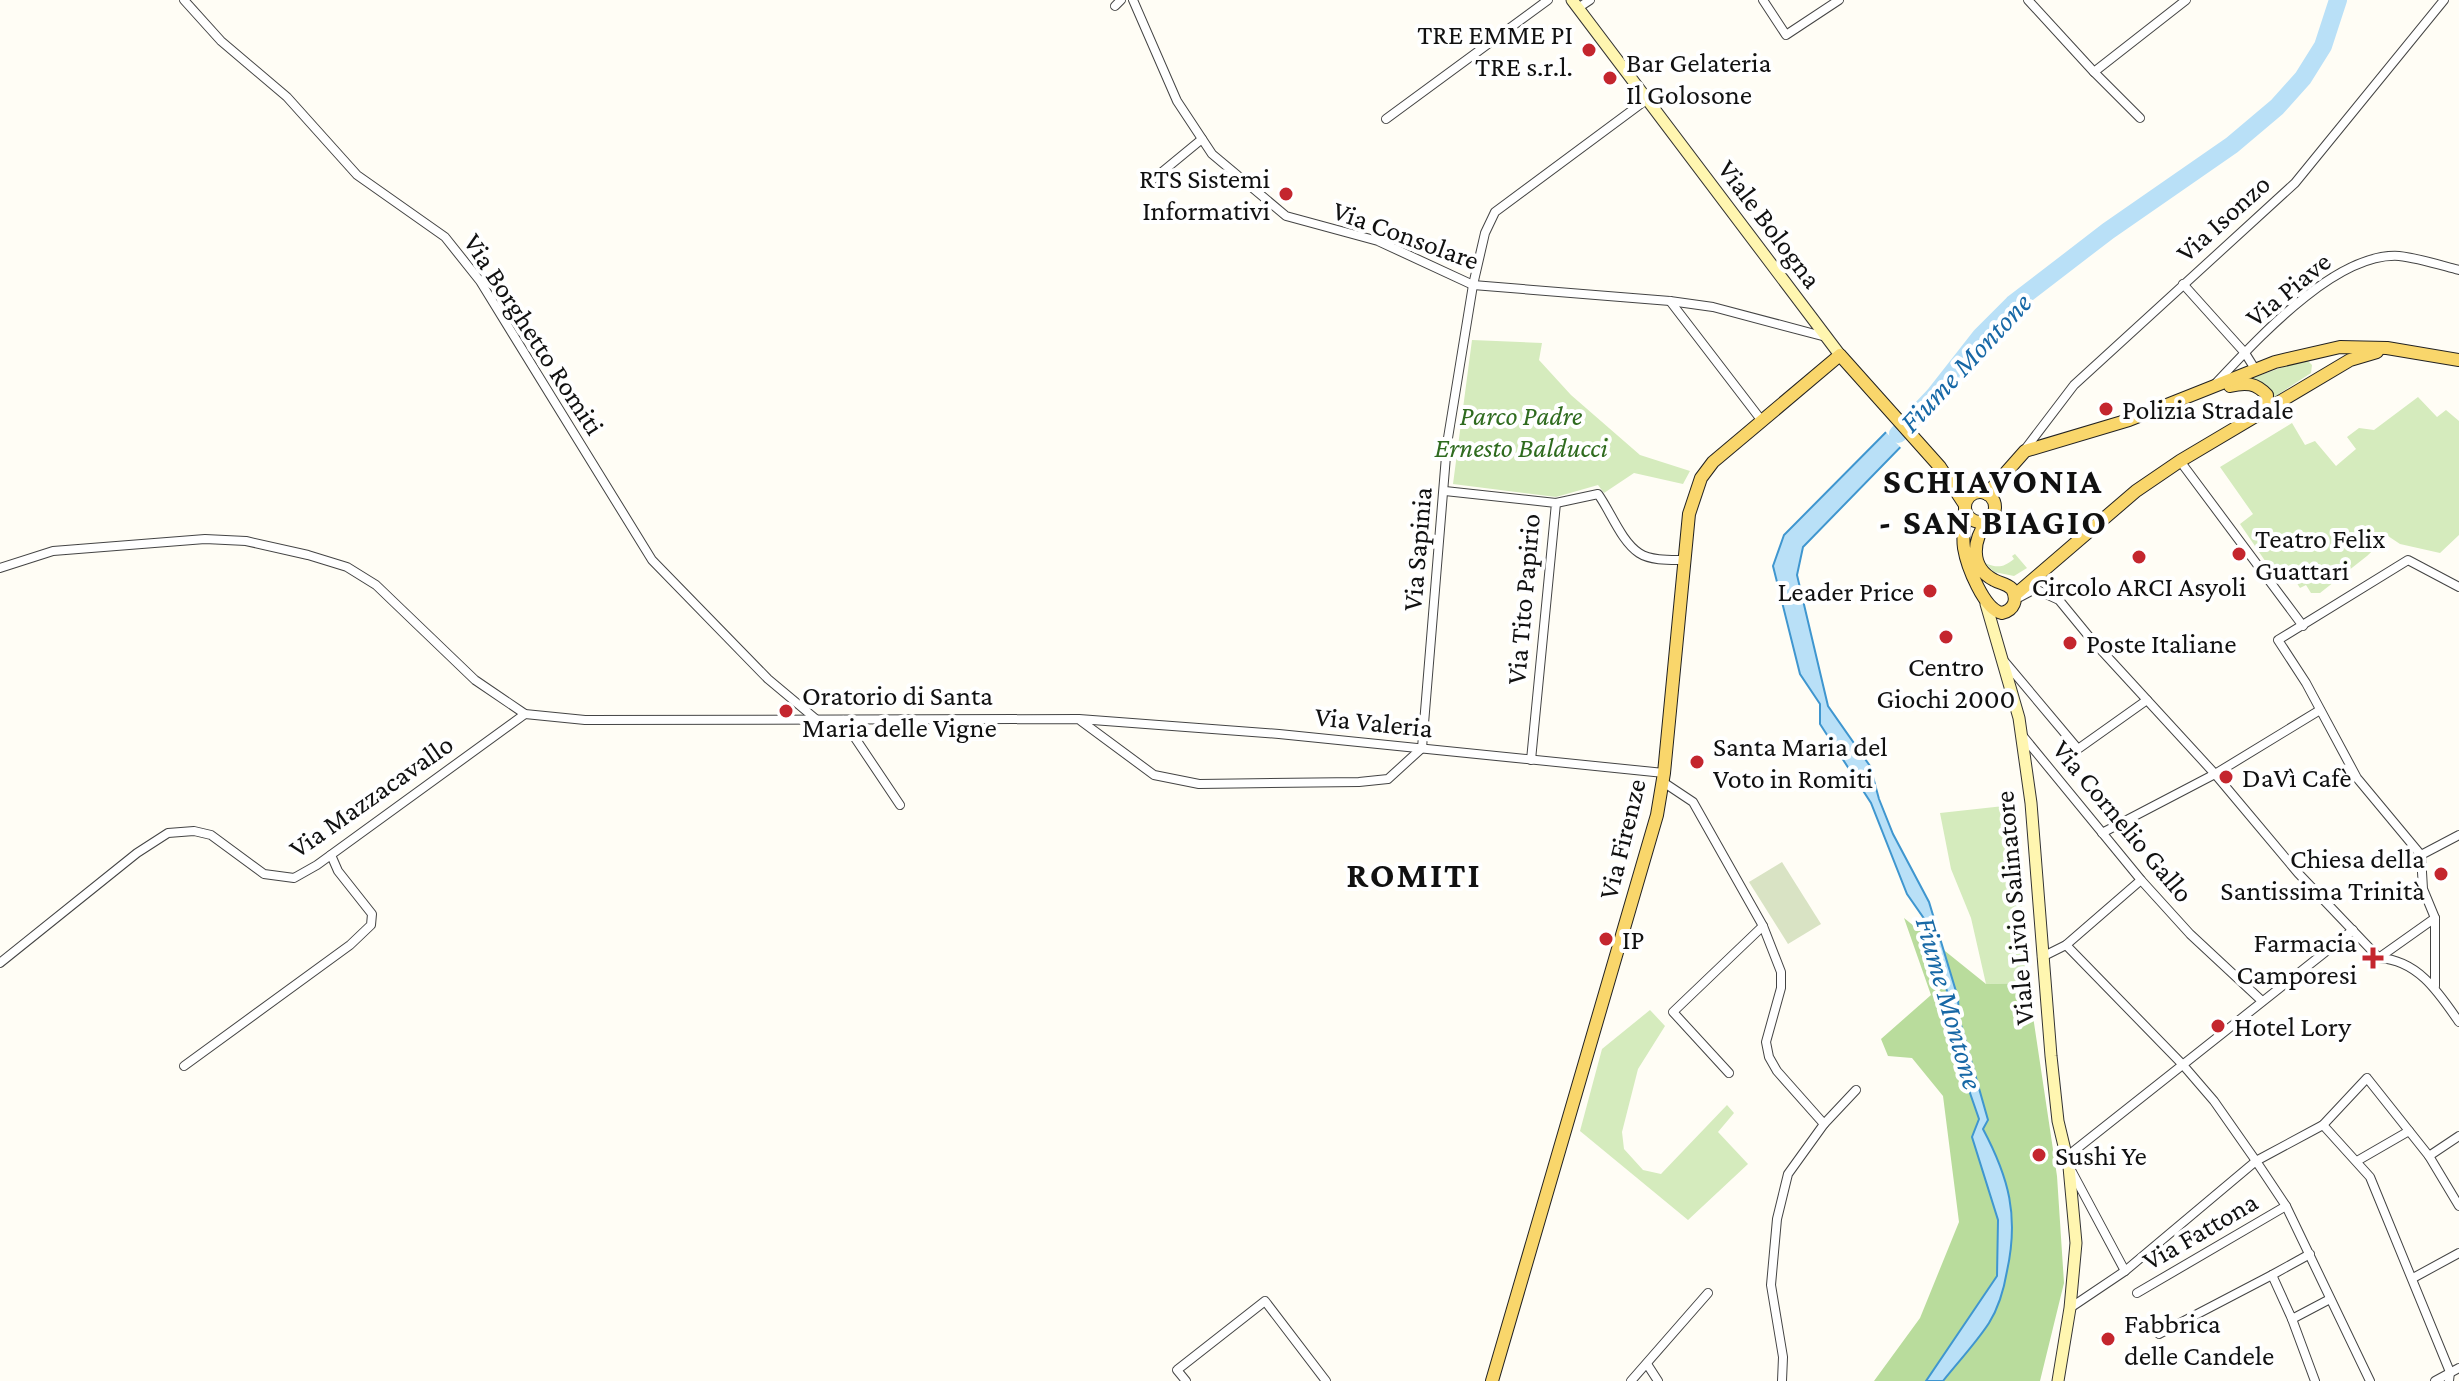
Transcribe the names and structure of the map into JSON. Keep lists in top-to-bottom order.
{
  "streets": {
    "main road": ["Viale Bologna", "Via Firenze", "Viale Livio Salinatore"],
    "street": [
      "Via Isonzo",
      "Via Consolare",
      "Via Piave",
      "Via Borghetto Romiti",
      "Via Sapinia",
      "Via Tito Papirio",
      "Via Valeria",
      "Via Mazzacavallo",
      "Via Cornelio Gallo",
      "Via Fattona"
    ]
  },
  "crossings": [
    ["Viale Bologna", "Via Consolare"],
    ["Viale Bologna", "Via Sapinia"],
    ["Viale Bologna", "Via Firenze"],
    ["Via Consolare", "Via Sapinia"],
    ["Via Borghetto Romiti", "Via Valeria"],
    ["Via Sapinia", "Via Tito Papirio"],
    ["Via Sapinia", "Via Valeria"],
    ["Via Tito Papirio", "Via Valeria"],
    ["Via Valeria", "Via Mazzacavallo"],
    ["Via Valeria", "Via Firenze"],
    ["Via Cornelio Gallo", "Viale Livio Salinatore"]
  ],
  "districts": ["SCHIAVONIA - SAN BIAGIO", "ROMITI"],
  "water": ["Fiume Montone"],
  "parks": ["Parco Padre Ernesto Balducci"],
  "places": {
    "other": [
      "TRE EMME PI TRE s.r.l.",
      "Bar Gelateria Il Golosone",
      "RTS Sistemi Informativi",
      "Polizia Stradale",
      "Teatro Felix Guattari",
      "Circolo ARCI Asyoli",
      "Leader Price",
      "Centro Giochi 2000",
      "Poste Italiane",
      "Oratorio di Santa Maria delle Vigne",
      "Santa Maria del Voto in Romiti",
      "DaVì Cafè",
      "Chiesa della Santissima Trinità",
      "IP",
      "Hotel Lory",
      "Sushi Ye",
      "Fabbrica delle Candele"
    ],
    "health": ["Farmacia Camporesi"]
  }
}
